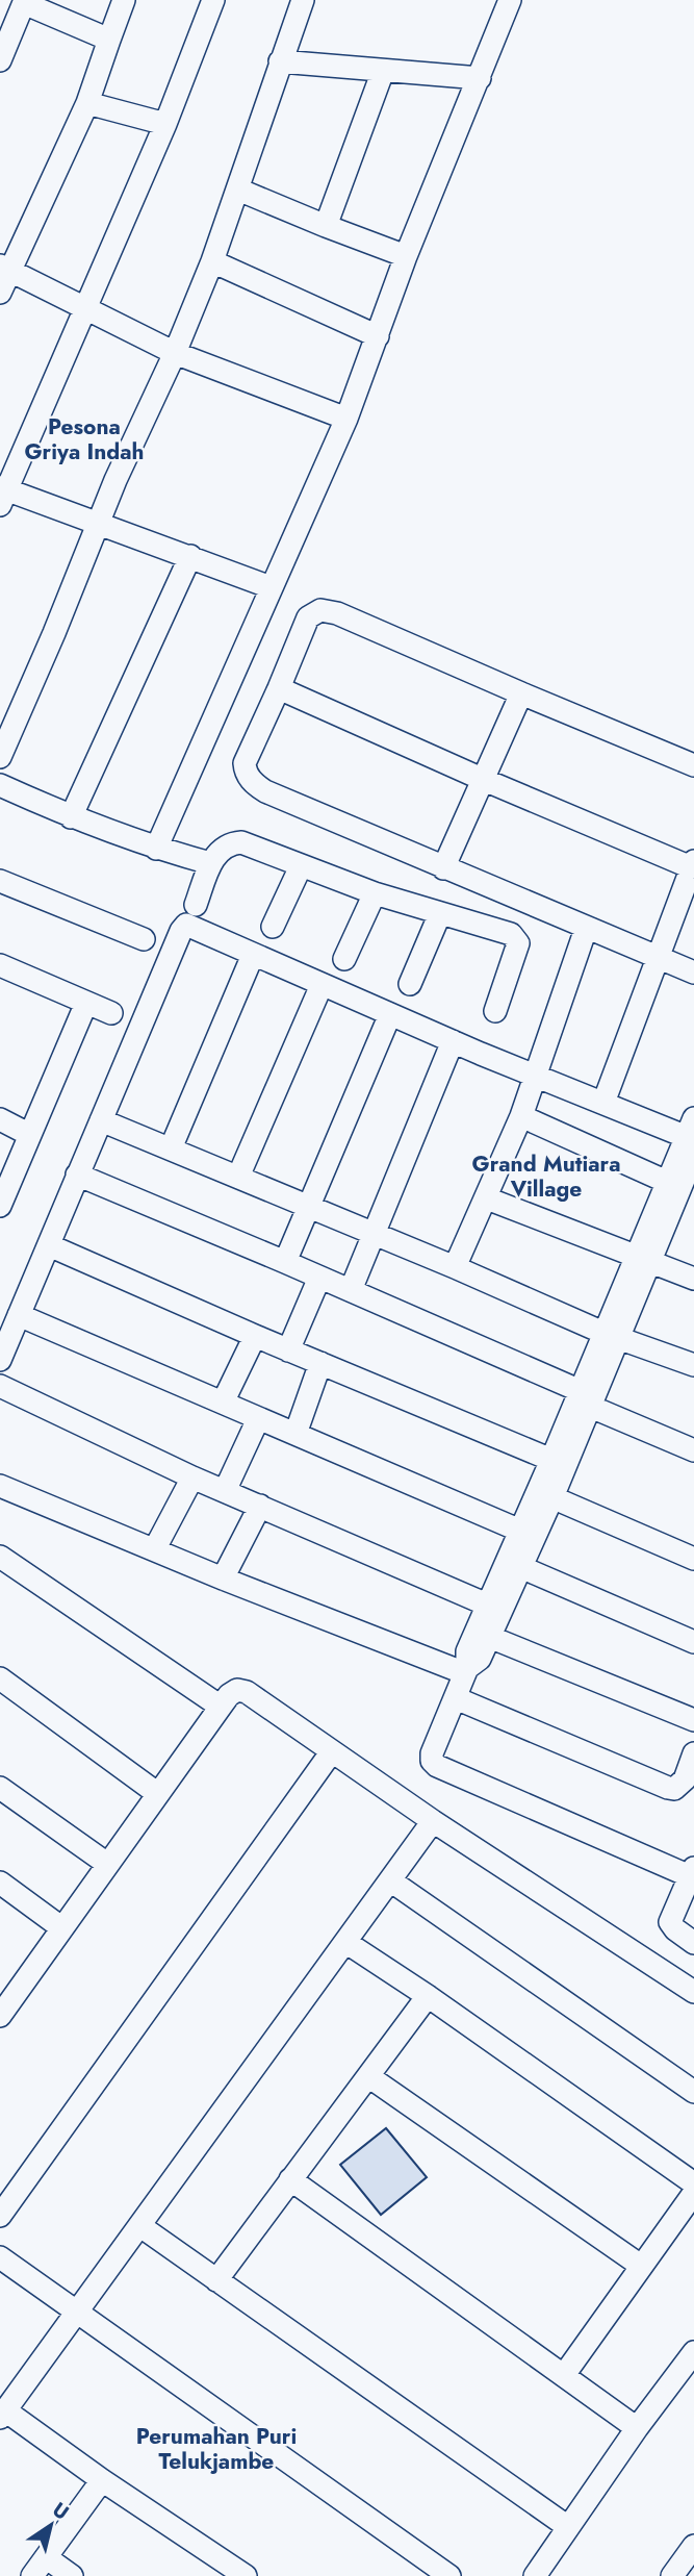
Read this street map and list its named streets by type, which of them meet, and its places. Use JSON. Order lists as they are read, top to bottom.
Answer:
{
  "districts": ["Pesona Griya Indah", "Grand Mutiara Village", "Perumahan Puri Telukjambe"],
  "north": "top right"
}
